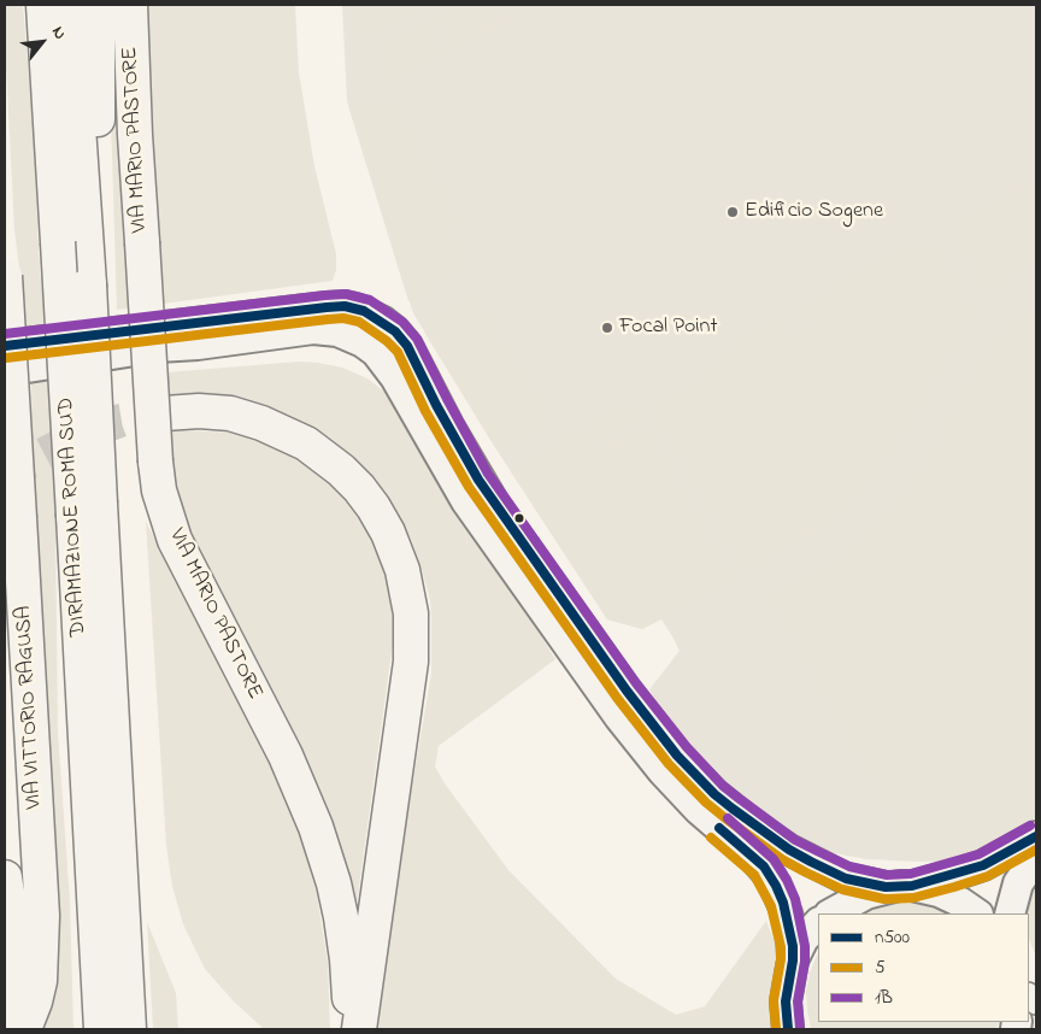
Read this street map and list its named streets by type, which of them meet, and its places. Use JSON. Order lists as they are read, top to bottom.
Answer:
{
  "streets": {
    "highway": ["VIA MARIO PASTORE", "DIRAMAZIONE ROMA SUD", "VIA VITTORIO RAGUSA"]
  },
  "places": ["Edificio Sogene", "Focal Point"],
  "lines": ["transit line 1B", "transit line n500", "transit line 5"],
  "legend": ["n500", "5", "1B"],
  "north": "top right"
}
